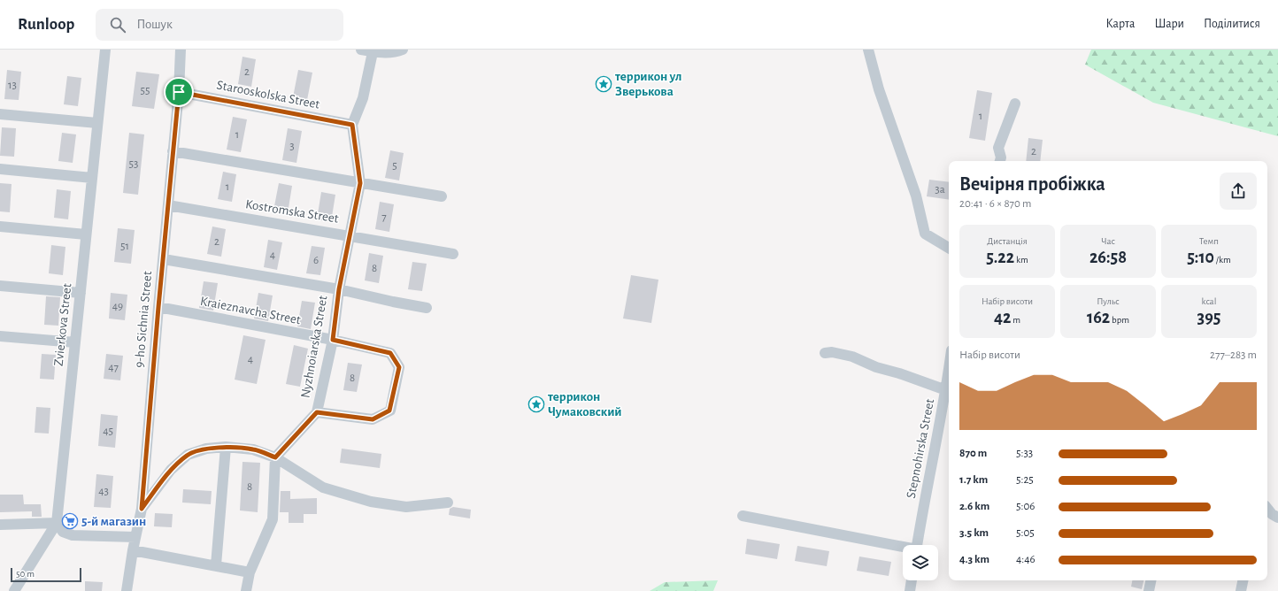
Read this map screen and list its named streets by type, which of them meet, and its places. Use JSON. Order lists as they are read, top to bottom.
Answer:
{
  "streets": {
    "street": [
      "Starooskolska Street",
      "Kostromska Street",
      "Kraieznavcha Street",
      "9-ho Sichnia Street",
      "Zvierkova Street",
      "Nyzhnoiarska Street",
      "Stepnohirska Street"
    ]
  },
  "crossings": [
    ["Starooskolska Street", "9-ho Sichnia Street"],
    ["Kostromska Street", "9-ho Sichnia Street"],
    ["Kostromska Street", "Nyzhnoiarska Street"],
    ["Kraieznavcha Street", "9-ho Sichnia Street"],
    ["Kraieznavcha Street", "Nyzhnoiarska Street"]
  ],
  "places": {
    "place": ["террикон ул Зверькова", "террикон Чумаковский"],
    "supermarket": ["5-й магазин"]
  },
  "house_numbers": [
    "2",
    "13",
    "55",
    "1",
    "1",
    "3",
    "2",
    "53",
    "5",
    "1",
    "3а",
    "7",
    "2",
    "51",
    "4",
    "6",
    "8",
    "49",
    "4",
    "47",
    "8",
    "45",
    "8",
    "43"
  ],
  "scale_bar": "50 m",
  "page": {
    "header": "Runloop",
    "search": "Пошук",
    "nav": ["Карта", "Шари", "Поділитися"],
    "heading": ["Вечірня пробіжка", "20:41 · 6 × 870 m"],
    "stats": [
      ["Дистанція", "5.22 km"],
      ["Час", "26:58"],
      ["Темп", "5:10 /km"],
      ["Набір висоти", "42 m"],
      ["Пульс", "162 bpm"],
      ["kcal", "395"]
    ],
    "chart": ["Набір висоти", "277–283 m"],
    "list": [
      {
        "name": "870 m",
        "note": "5:33"
      },
      {
        "name": "1.7 km",
        "note": "5:25"
      },
      {
        "name": "2.6 km",
        "note": "5:06"
      },
      {
        "name": "3.5 km",
        "note": "5:05"
      },
      {
        "name": "4.3 km",
        "note": "4:46"
      }
    ],
    "scale": "50 m"
  }
}
